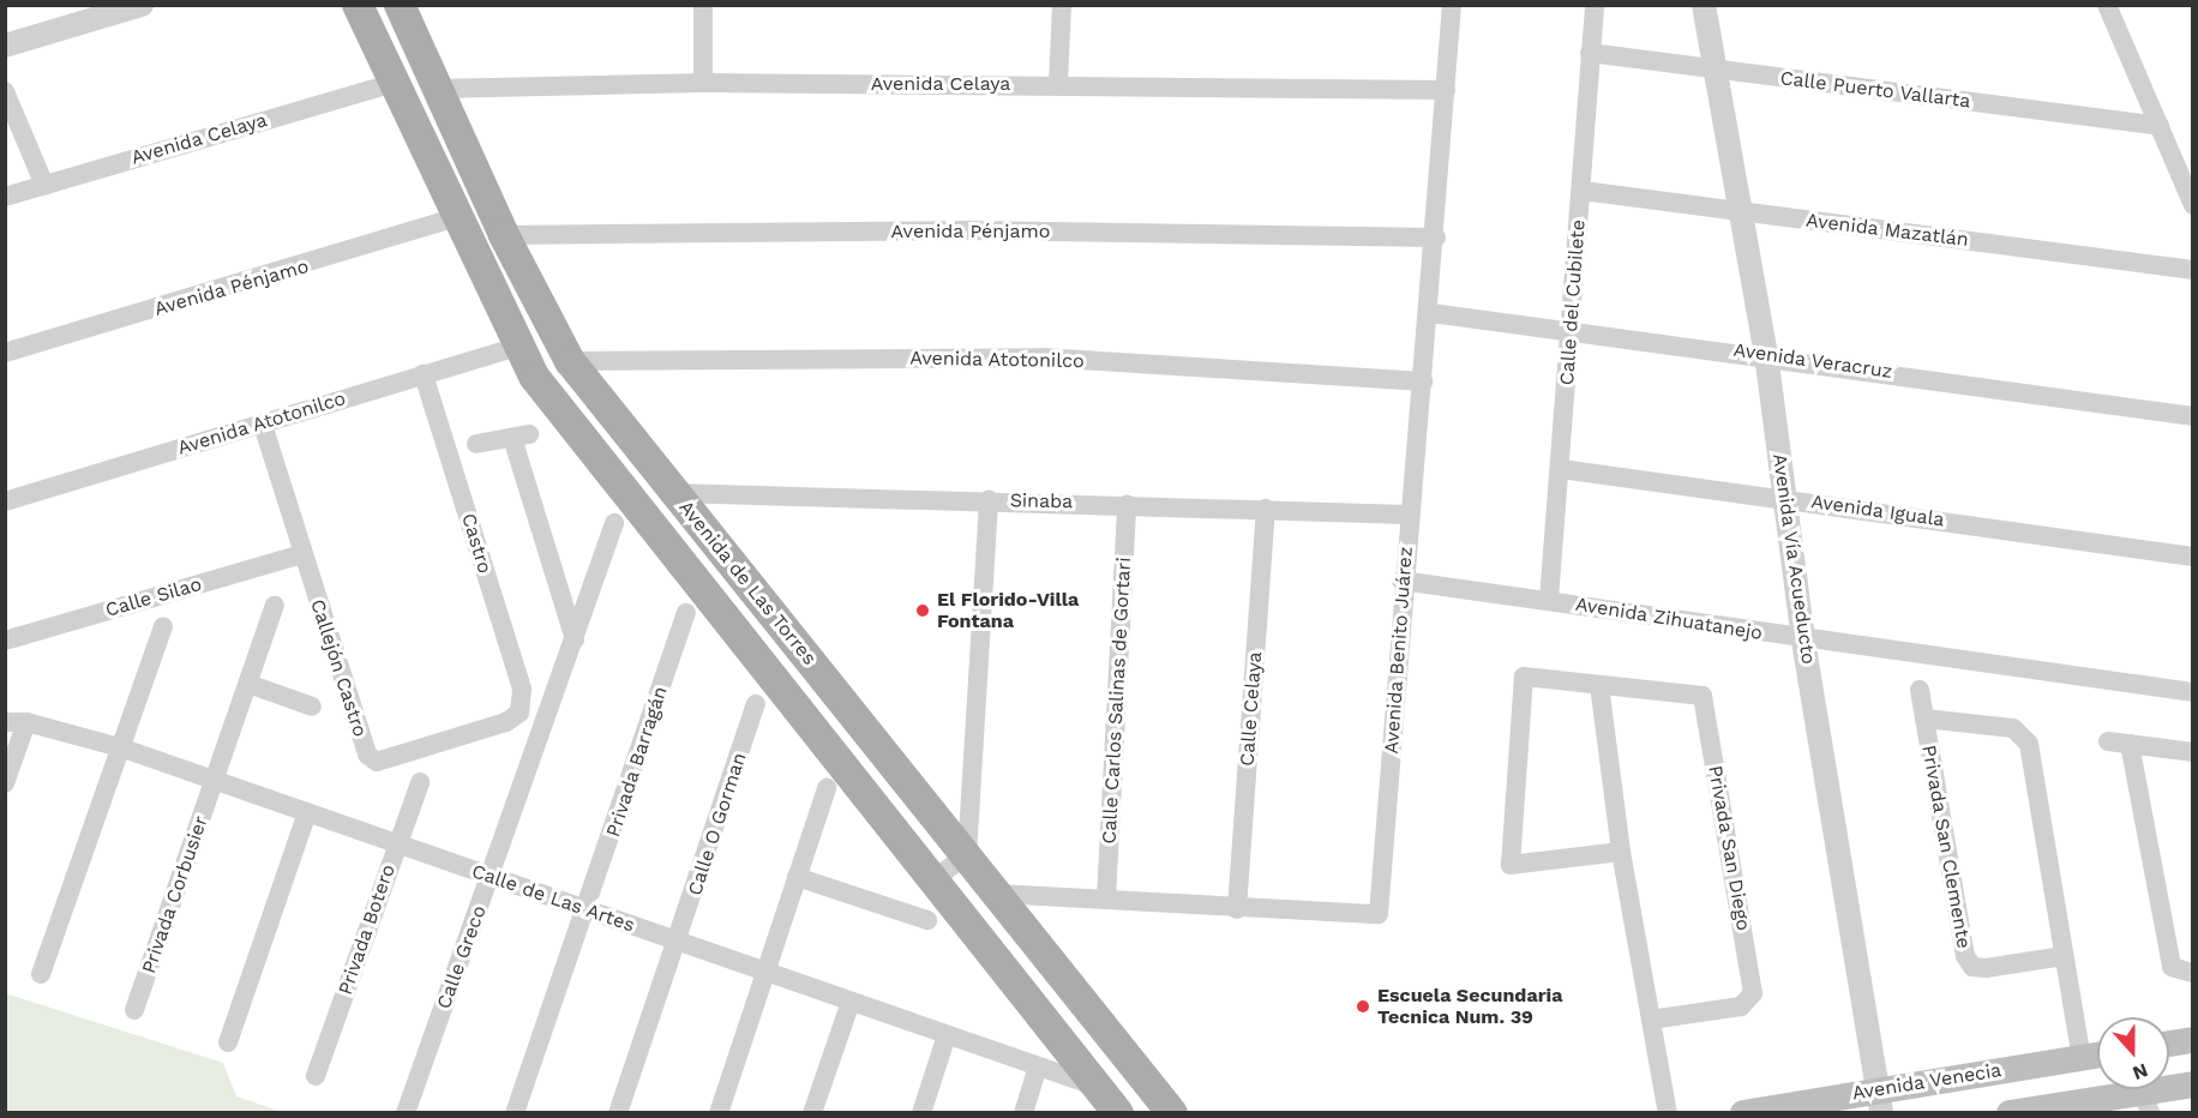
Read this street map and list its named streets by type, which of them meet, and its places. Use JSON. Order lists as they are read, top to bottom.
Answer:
{
  "streets": {
    "main road": ["Avenida de Las Torres", "Avenida Venecia"],
    "street": [
      "Avenida Celaya",
      "Calle Puerto Vallarta",
      "Avenida Mazatlán",
      "Avenida Pénjamo",
      "Calle del Cubilete",
      "Avenida Atotonilco",
      "Avenida Veracruz",
      "Sinaba",
      "Avenida Iguala",
      "Castro",
      "Avenida Vía Acueducto",
      "Calle Silao",
      "Avenida Zihuatanejo",
      "Avenida Benito Juárez",
      "Callejón Castro",
      "Calle Carlos Salinas de Gortari",
      "Calle Celaya",
      "Privada Barragán",
      "Calle O Gorman",
      "Privada San Clemente",
      "Privada San Diego",
      "Privada Corbusier",
      "Calle de Las Artes",
      "Privada Botero",
      "Calle Greco"
    ]
  },
  "crossings": [
    ["Avenida Celaya", "Avenida de Las Torres"],
    ["Avenida Celaya", "Avenida Benito Juárez"],
    ["Calle Puerto Vallarta", "Calle del Cubilete"],
    ["Calle Puerto Vallarta", "Avenida Vía Acueducto"],
    ["Avenida Mazatlán", "Calle del Cubilete"],
    ["Avenida Mazatlán", "Avenida Vía Acueducto"],
    ["Avenida Pénjamo", "Avenida de Las Torres"],
    ["Avenida Pénjamo", "Avenida Benito Juárez"],
    ["Calle del Cubilete", "Avenida Veracruz"],
    ["Calle del Cubilete", "Avenida Iguala"],
    ["Calle del Cubilete", "Avenida Zihuatanejo"],
    ["Avenida Atotonilco", "Castro"],
    ["Avenida Atotonilco", "Avenida de Las Torres"],
    ["Avenida Atotonilco", "Avenida Benito Juárez"],
    ["Avenida Atotonilco", "Callejón Castro"],
    ["Avenida Veracruz", "Avenida Vía Acueducto"],
    ["Avenida Veracruz", "Avenida Benito Juárez"],
    ["Sinaba", "Avenida de Las Torres"],
    ["Sinaba", "Avenida Benito Juárez"],
    ["Sinaba", "Calle Carlos Salinas de Gortari"],
    ["Sinaba", "Calle Celaya"],
    ["Avenida Iguala", "Avenida Vía Acueducto"],
    ["Castro", "Callejón Castro"],
    ["Avenida Vía Acueducto", "Avenida Zihuatanejo"],
    ["Avenida Vía Acueducto", "Avenida Venecia"],
    ["Avenida de Las Torres", "Avenida Benito Juárez"],
    ["Avenida de Las Torres", "Calle de Las Artes"],
    ["Calle Silao", "Callejón Castro"],
    ["Avenida Zihuatanejo", "Avenida Benito Juárez"],
    ["Avenida Benito Juárez", "Calle Carlos Salinas de Gortari"],
    ["Avenida Benito Juárez", "Calle Celaya"],
    ["Privada Barragán", "Calle de Las Artes"],
    ["Calle O Gorman", "Calle de Las Artes"],
    ["Privada San Clemente", "Avenida Venecia"],
    ["Privada Corbusier", "Calle de Las Artes"],
    ["Calle de Las Artes", "Privada Botero"],
    ["Calle de Las Artes", "Calle Greco"]
  ],
  "places": ["El Florido-Villa Fontana", "Escuela Secundaria Tecnica Num. 39"],
  "north": "bottom"
}
